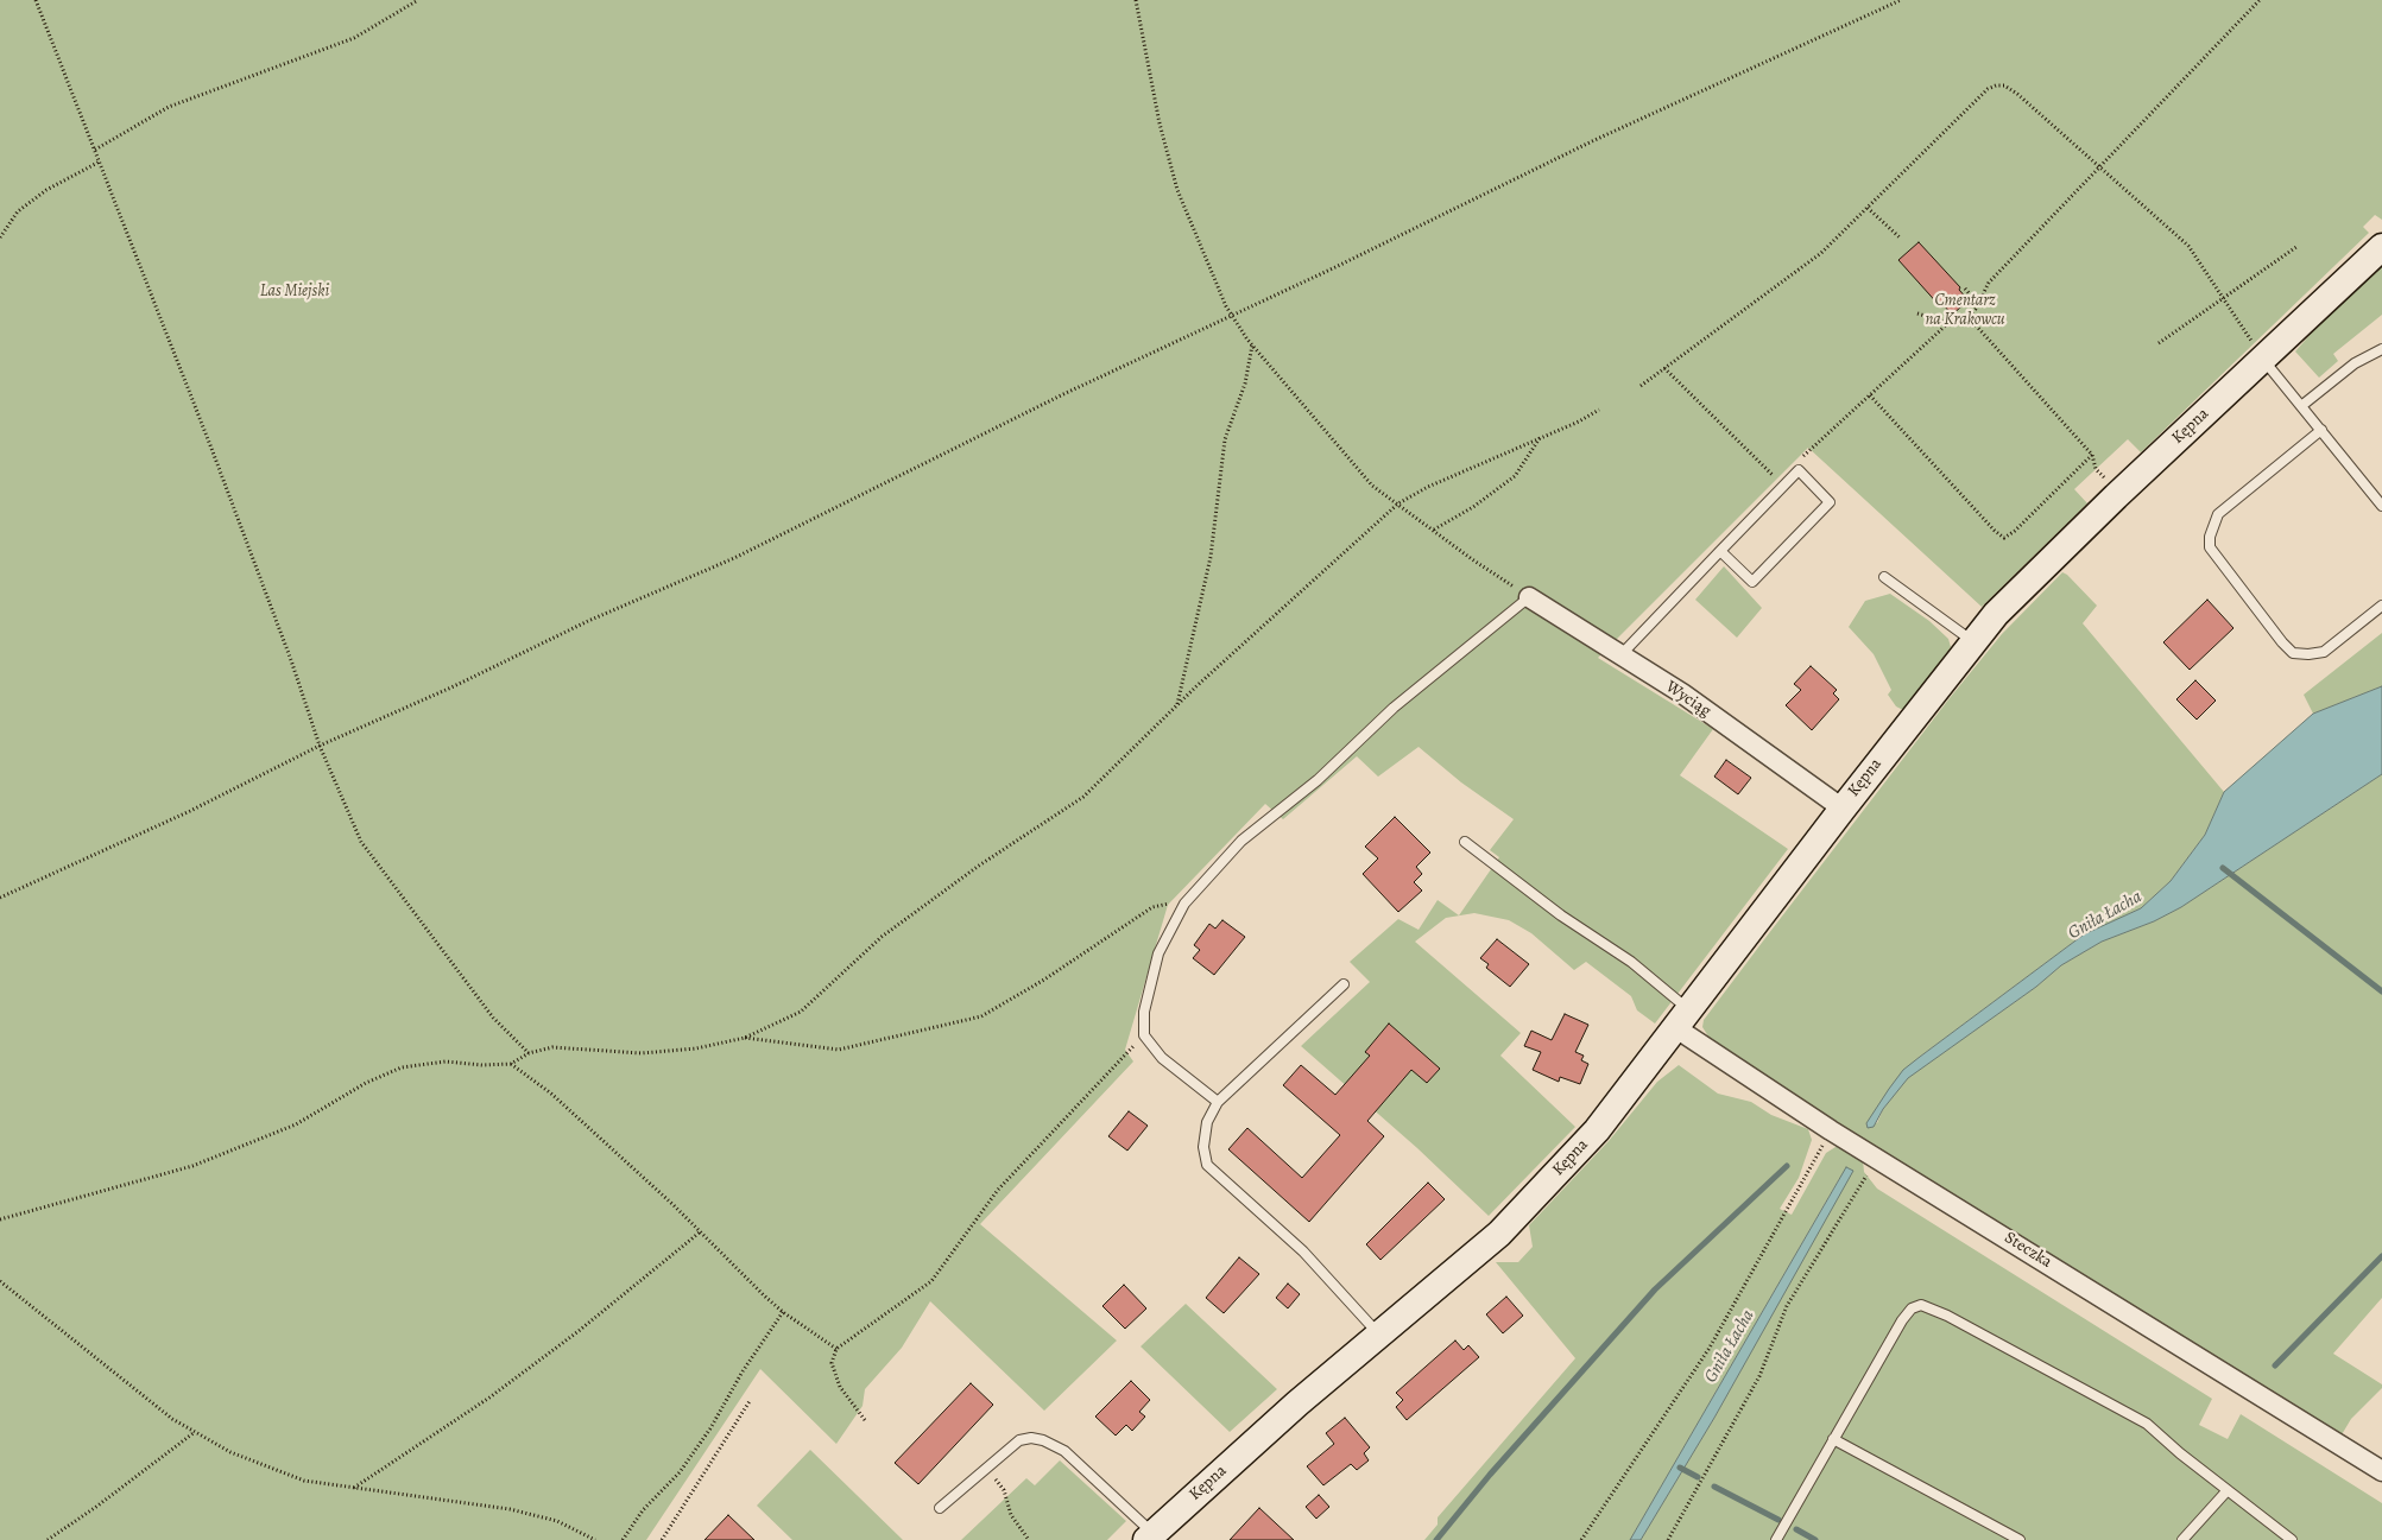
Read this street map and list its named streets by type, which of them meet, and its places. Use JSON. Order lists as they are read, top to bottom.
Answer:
{
  "streets": {
    "street": ["Kępna", "Wyciąg", "Steczka"]
  },
  "crossings": [
    ["Kępna", "Wyciąg"],
    ["Kępna", "Steczka"]
  ],
  "water": ["Gniła Łacha"],
  "parks": ["Las Miejski", "Cmentarz na Krakowcu"]
}
